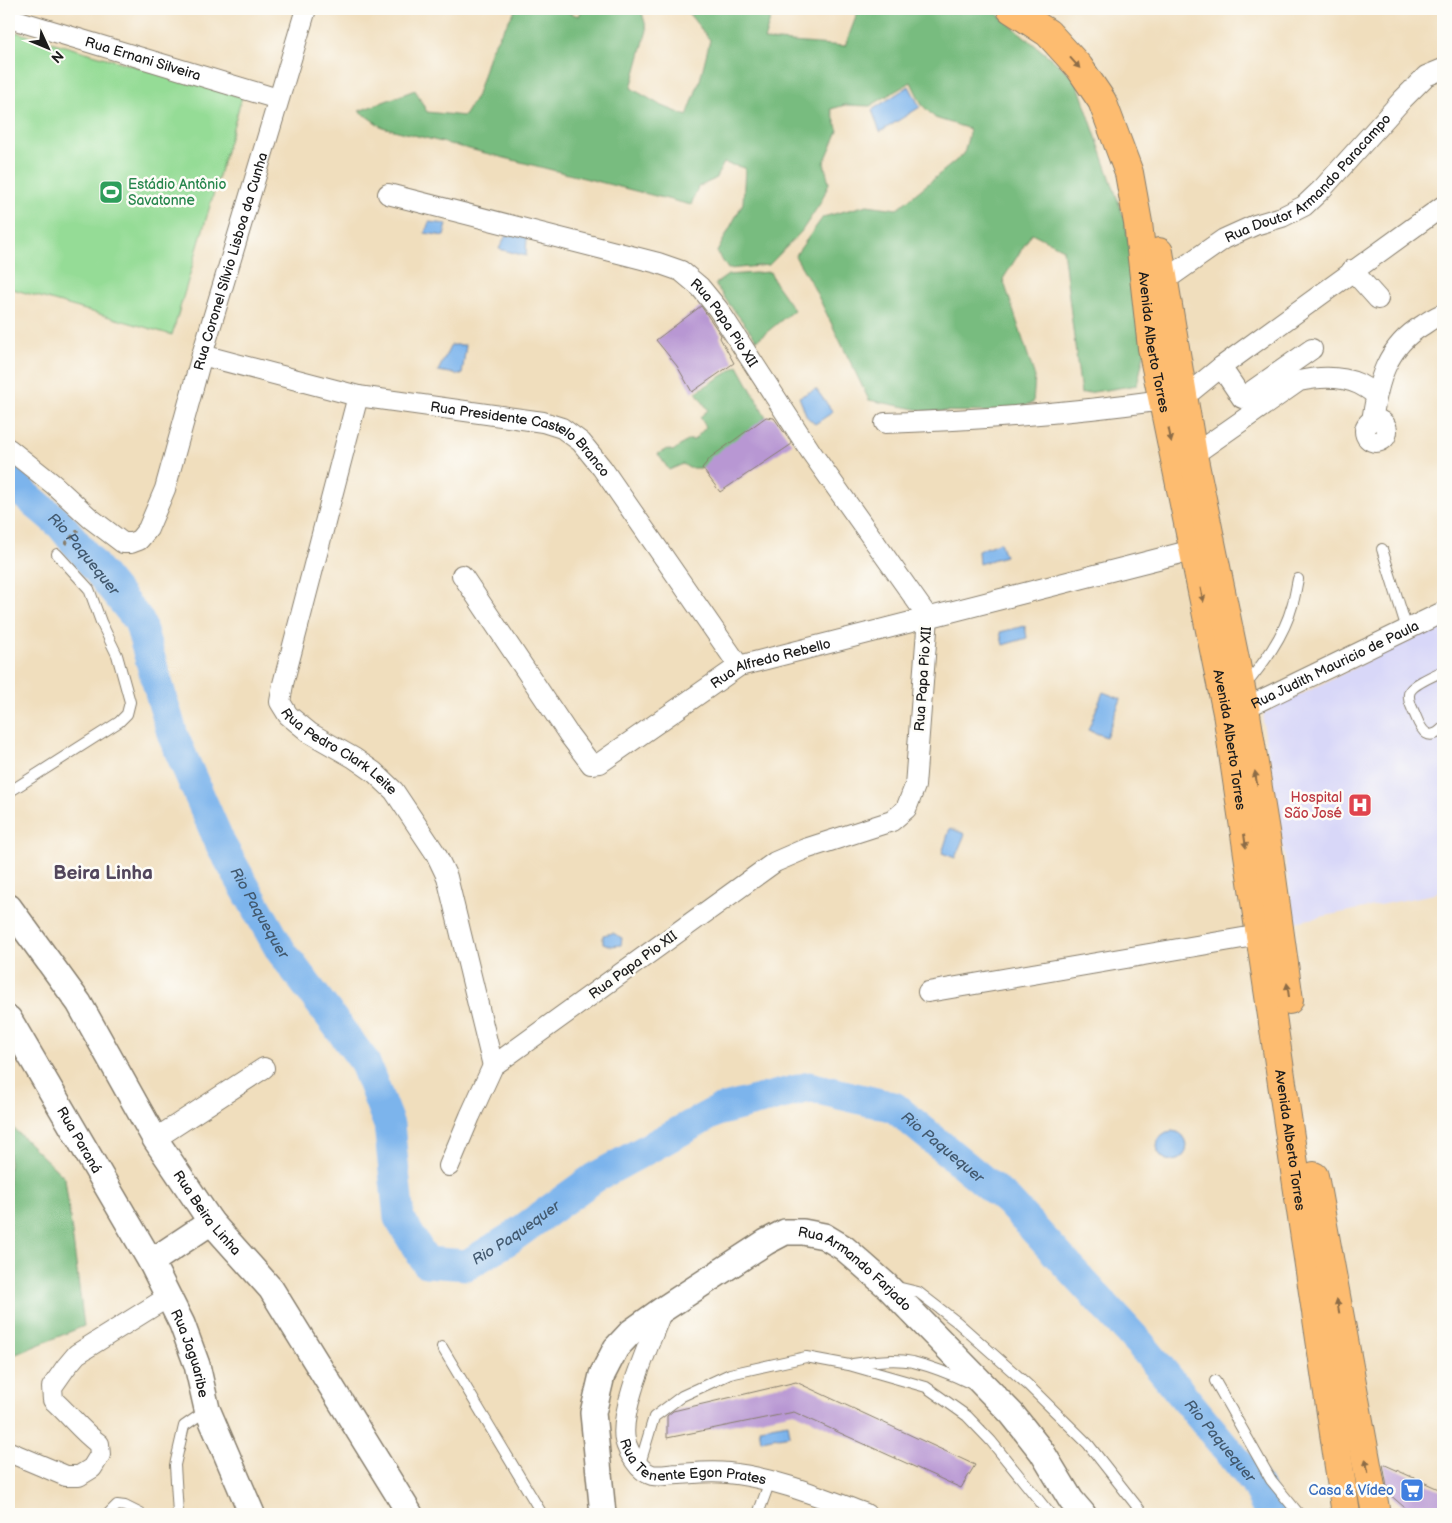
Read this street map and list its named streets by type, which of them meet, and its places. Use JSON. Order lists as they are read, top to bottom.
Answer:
{
  "streets": {
    "main road": ["Avenida Alberto Torres"],
    "street": [
      "Rua Ernani Silveira",
      "Rua Doutor Armando Paracampo",
      "Rua Coronel Sílvio Lisboa da Cunha",
      "Rua Papa Pio XII",
      "Rua Presidente Castelo Branco",
      "Rua Judith Mauricio de Paula",
      "Rua Alfredo Rebello",
      "Rua Pedro Clark Leite",
      "Rua Paraná",
      "Rua Beira Linha",
      "Rua Armando Farjado",
      "Rua Jaguaribe",
      "Rua Tenente Egon Prates"
    ]
  },
  "crossings": [
    ["Rua Ernani Silveira", "Rua Coronel Sílvio Lisboa da Cunha"],
    ["Rua Doutor Armando Paracampo", "Avenida Alberto Torres"],
    ["Rua Coronel Sílvio Lisboa da Cunha", "Rua Presidente Castelo Branco"],
    ["Rua Papa Pio XII", "Rua Alfredo Rebello"],
    ["Rua Papa Pio XII", "Rua Pedro Clark Leite"],
    ["Avenida Alberto Torres", "Rua Judith Mauricio de Paula"],
    ["Avenida Alberto Torres", "Rua Alfredo Rebello"],
    ["Rua Presidente Castelo Branco", "Rua Alfredo Rebello"],
    ["Rua Presidente Castelo Branco", "Rua Pedro Clark Leite"],
    ["Rua Paraná", "Rua Jaguaribe"],
    ["Rua Armando Farjado", "Rua Tenente Egon Prates"]
  ],
  "districts": ["Beira Linha"],
  "water": ["Rio Paquequer"],
  "places": {
    "sports": ["Estádio Antônio Savatonne"],
    "hospital": ["Hospital São José"],
    "supermarket": ["Casa & Vídeo"]
  },
  "north": "bottom right"
}
